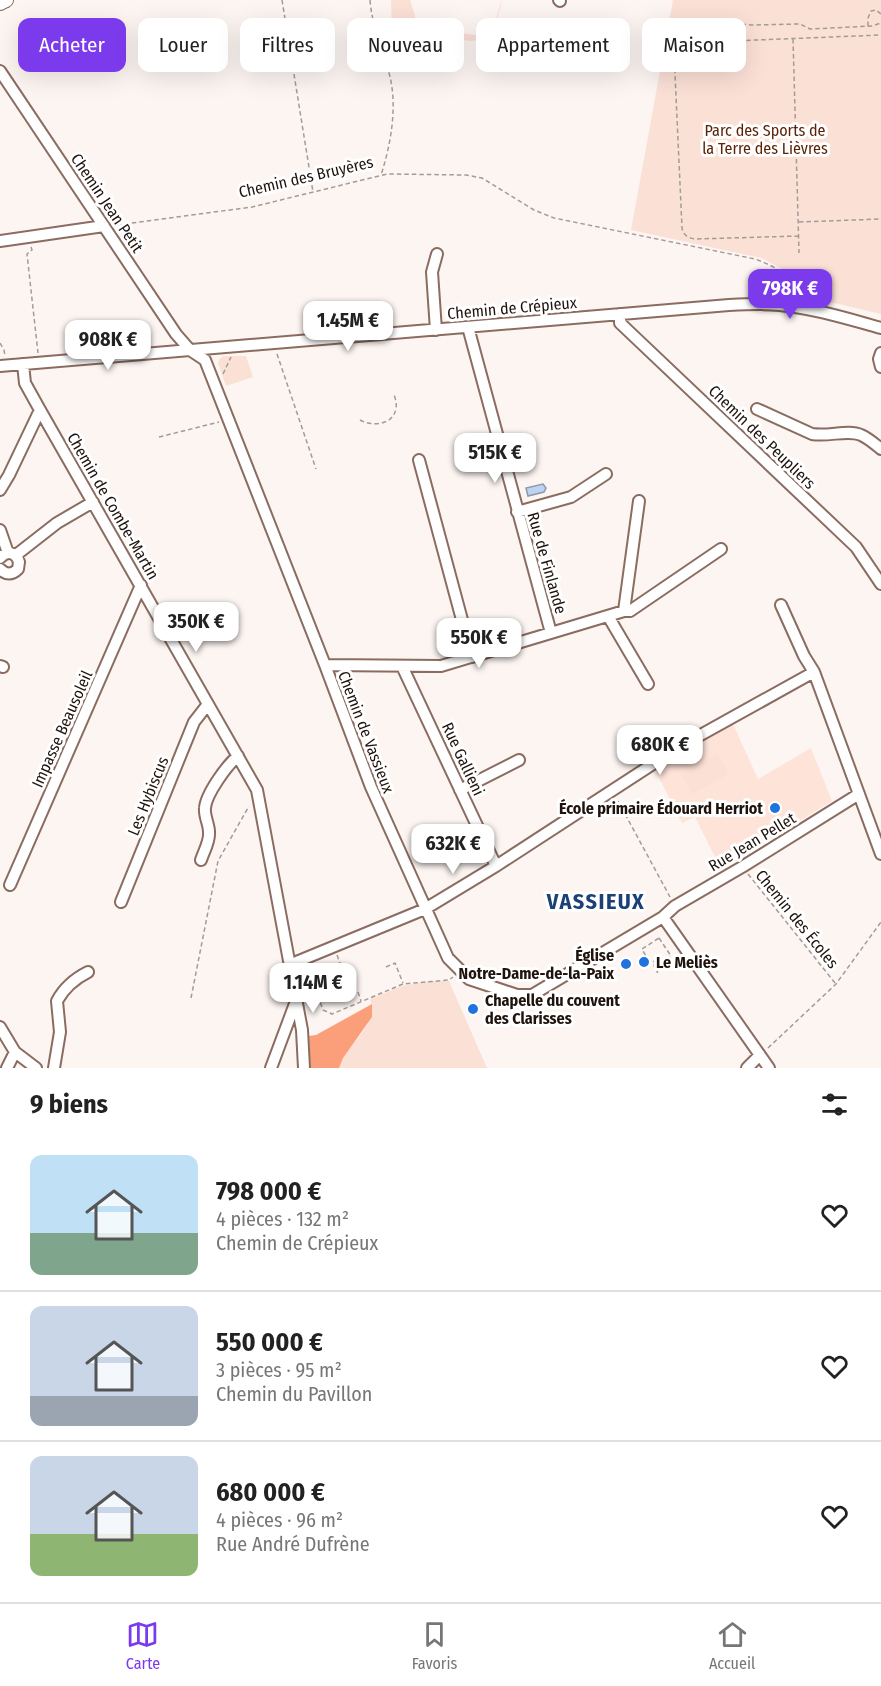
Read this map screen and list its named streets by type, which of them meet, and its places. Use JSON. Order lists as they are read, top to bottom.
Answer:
{
  "streets": {
    "street": [
      "Chemin Jean Petit",
      "Chemin de Crépieux",
      "Chemin des Peupliers",
      "Chemin de Combe-Martin",
      "Rue de Finlande",
      "Impasse Beausoleil",
      "Chemin de Vassieux",
      "Rue Gallieni",
      "Les Hybiscus",
      "Rue Jean Pellet"
    ],
    "path": ["Chemin des Bruyères", "Chemin des Écoles"]
  },
  "crossings": [
    ["Chemin des Bruyères", "Chemin Jean Petit"],
    ["Chemin des Bruyères", "Chemin de Crépieux"],
    ["Chemin Jean Petit", "Chemin de Crépieux"],
    ["Chemin Jean Petit", "Chemin de Vassieux"],
    ["Chemin de Crépieux", "Chemin des Peupliers"],
    ["Chemin de Crépieux", "Chemin de Combe-Martin"],
    ["Chemin de Crépieux", "Rue de Finlande"],
    ["Chemin de Crépieux", "Chemin de Vassieux"],
    ["Chemin de Combe-Martin", "Impasse Beausoleil"],
    ["Chemin de Combe-Martin", "Les Hybiscus"],
    ["Chemin de Vassieux", "Rue Jean Pellet"],
    ["Rue Jean Pellet", "Chemin des Écoles"]
  ],
  "districts": ["VASSIEUX"],
  "parks": ["Parc des Sports de la Terre des Lièvres"],
  "places": [
    "École primaire Édouard Herriot",
    "Le Meliès",
    "Église Notre-Dame-de-la-Paix",
    "Chapelle du couvent des Clarisses"
  ],
  "page": {
    "chip": [
      "Acheter",
      "Louer",
      "Filtres",
      "Nouveau",
      "Appartement",
      "Maison"
    ],
    "price": [
      "798K €",
      "1.45M €",
      "908K €",
      "515K €",
      "350K €",
      "550K €",
      "680K €",
      "632K €",
      "1.14M €"
    ],
    "heading": "9 biens",
    "list": [
      {
        "name": "798 000 €",
        "note": "4 pièces · 132 m² · Chemin de Crépieux"
      },
      {
        "name": "550 000 €",
        "note": "3 pièces · 95 m² · Chemin du Pavillon"
      },
      {
        "name": "680 000 €",
        "note": "4 pièces · 96 m² · Rue André Dufrène"
      }
    ],
    "tabs": ["Carte", "Favoris", "Accueil"]
  }
}
